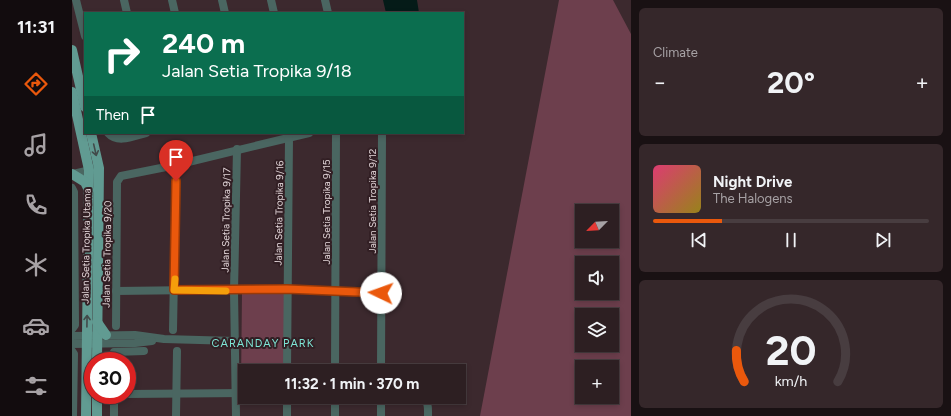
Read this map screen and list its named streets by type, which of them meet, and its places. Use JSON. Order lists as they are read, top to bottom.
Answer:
{
  "streets": {
    "main road": ["Jalan Setia Tropika Utama"],
    "street": [
      "Jalan Setia Tropika 9/12",
      "Jalan Setia Tropika 9/15",
      "Jalan Setia Tropika 9/16",
      "Jalan Setia Tropika 9/17",
      "Jalan Setia Tropika 9/20"
    ]
  },
  "districts": ["CARANDAY PARK"],
  "north": "bottom left",
  "page": {
    "tabs": "11:31",
    "tile": "Climate",
    "turn": ["240 m", "Jalan Setia Tropika 9/18"],
    "heat": ["−", "20°", "+"],
    "then": "Then",
    "song": ["Night Drive", "The Halogens"],
    "map_buttons": "+",
    "limit": "30",
    "trip": "11:32 · 1 min · 370 m",
    "gauge": ["20", "km/h"]
  }
}
